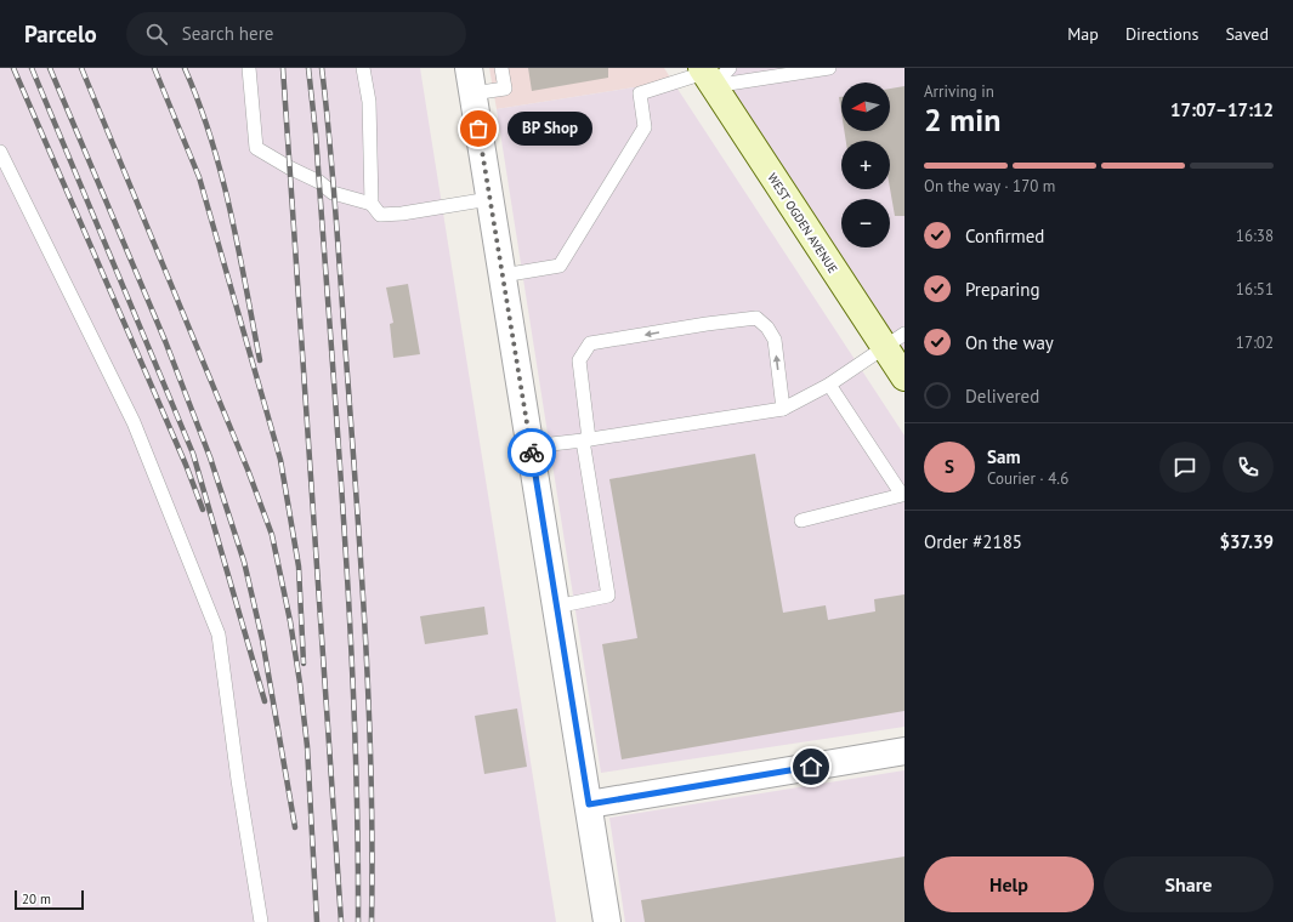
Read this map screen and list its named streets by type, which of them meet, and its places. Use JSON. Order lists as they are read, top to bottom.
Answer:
{
  "streets": {
    "main road": ["WEST OGDEN AVENUE"]
  },
  "places": ["BP Shop"],
  "scale_bar": "20 m",
  "north": "left",
  "page": {
    "header": "Parcelo",
    "search": "Search here",
    "nav": ["Map", "Directions", "Saved"],
    "heading": ["2 min", "Arriving in", "17:07–17:12"],
    "panel": [
      "Sam",
      "Courier · 4.6",
      "Order #2185",
      "$37.39"
    ],
    "map_buttons": ["+", "−"],
    "bubble": "BP Shop",
    "bar": "On the way · 170 m",
    "list": [
      ["Confirmed", "16:38"],
      ["Preparing", "16:51"],
      ["On the way", "17:02"],
      "Delivered"
    ],
    "round": "S",
    "buttons": ["Help", "Share"],
    "scale": "20 m"
  }
}
